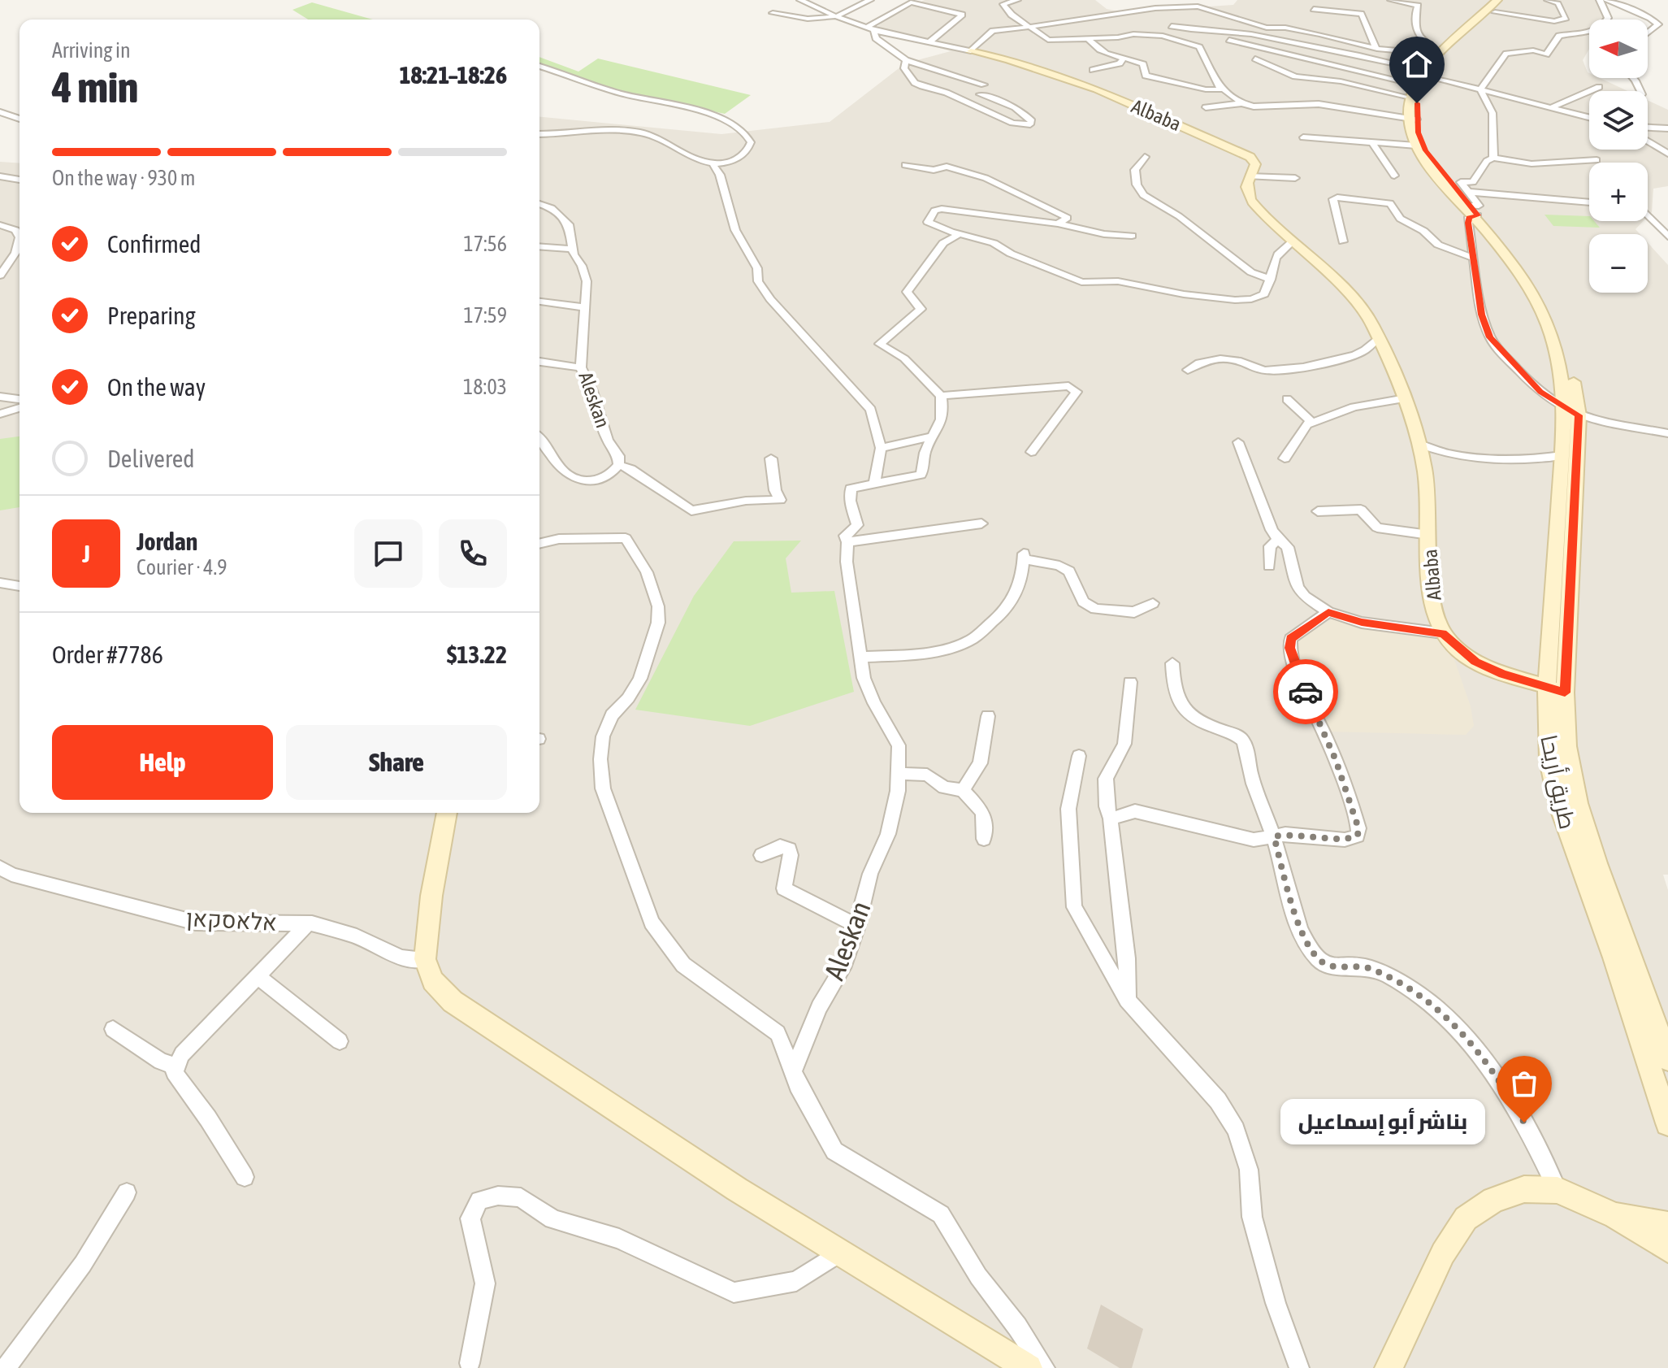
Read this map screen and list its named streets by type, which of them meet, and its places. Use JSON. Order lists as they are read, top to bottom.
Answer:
{
  "streets": {
    "main road": ["Albaba", "طريق أريحا"],
    "street": ["Aleskan", "אלאסקאן"]
  },
  "crossings": [
    ["Albaba", "طريق أريحا"]
  ],
  "places": ["بناشر أبو إسماعيل"],
  "north": "left",
  "page": {
    "map_buttons": ["+", "−"],
    "heading": ["4 min", "Arriving in", "18:21–18:26"],
    "panel": [
      "Jordan",
      "Courier · 4.9",
      "Order #7786",
      "$13.22"
    ],
    "bar": "On the way · 930 m",
    "list": [
      ["Confirmed", "17:56"],
      ["Preparing", "17:59"],
      ["On the way", "18:03"],
      "Delivered"
    ],
    "round": "J",
    "buttons": ["Help", "Share"],
    "bubble": "بناشر أبو إسماعيل"
  }
}
